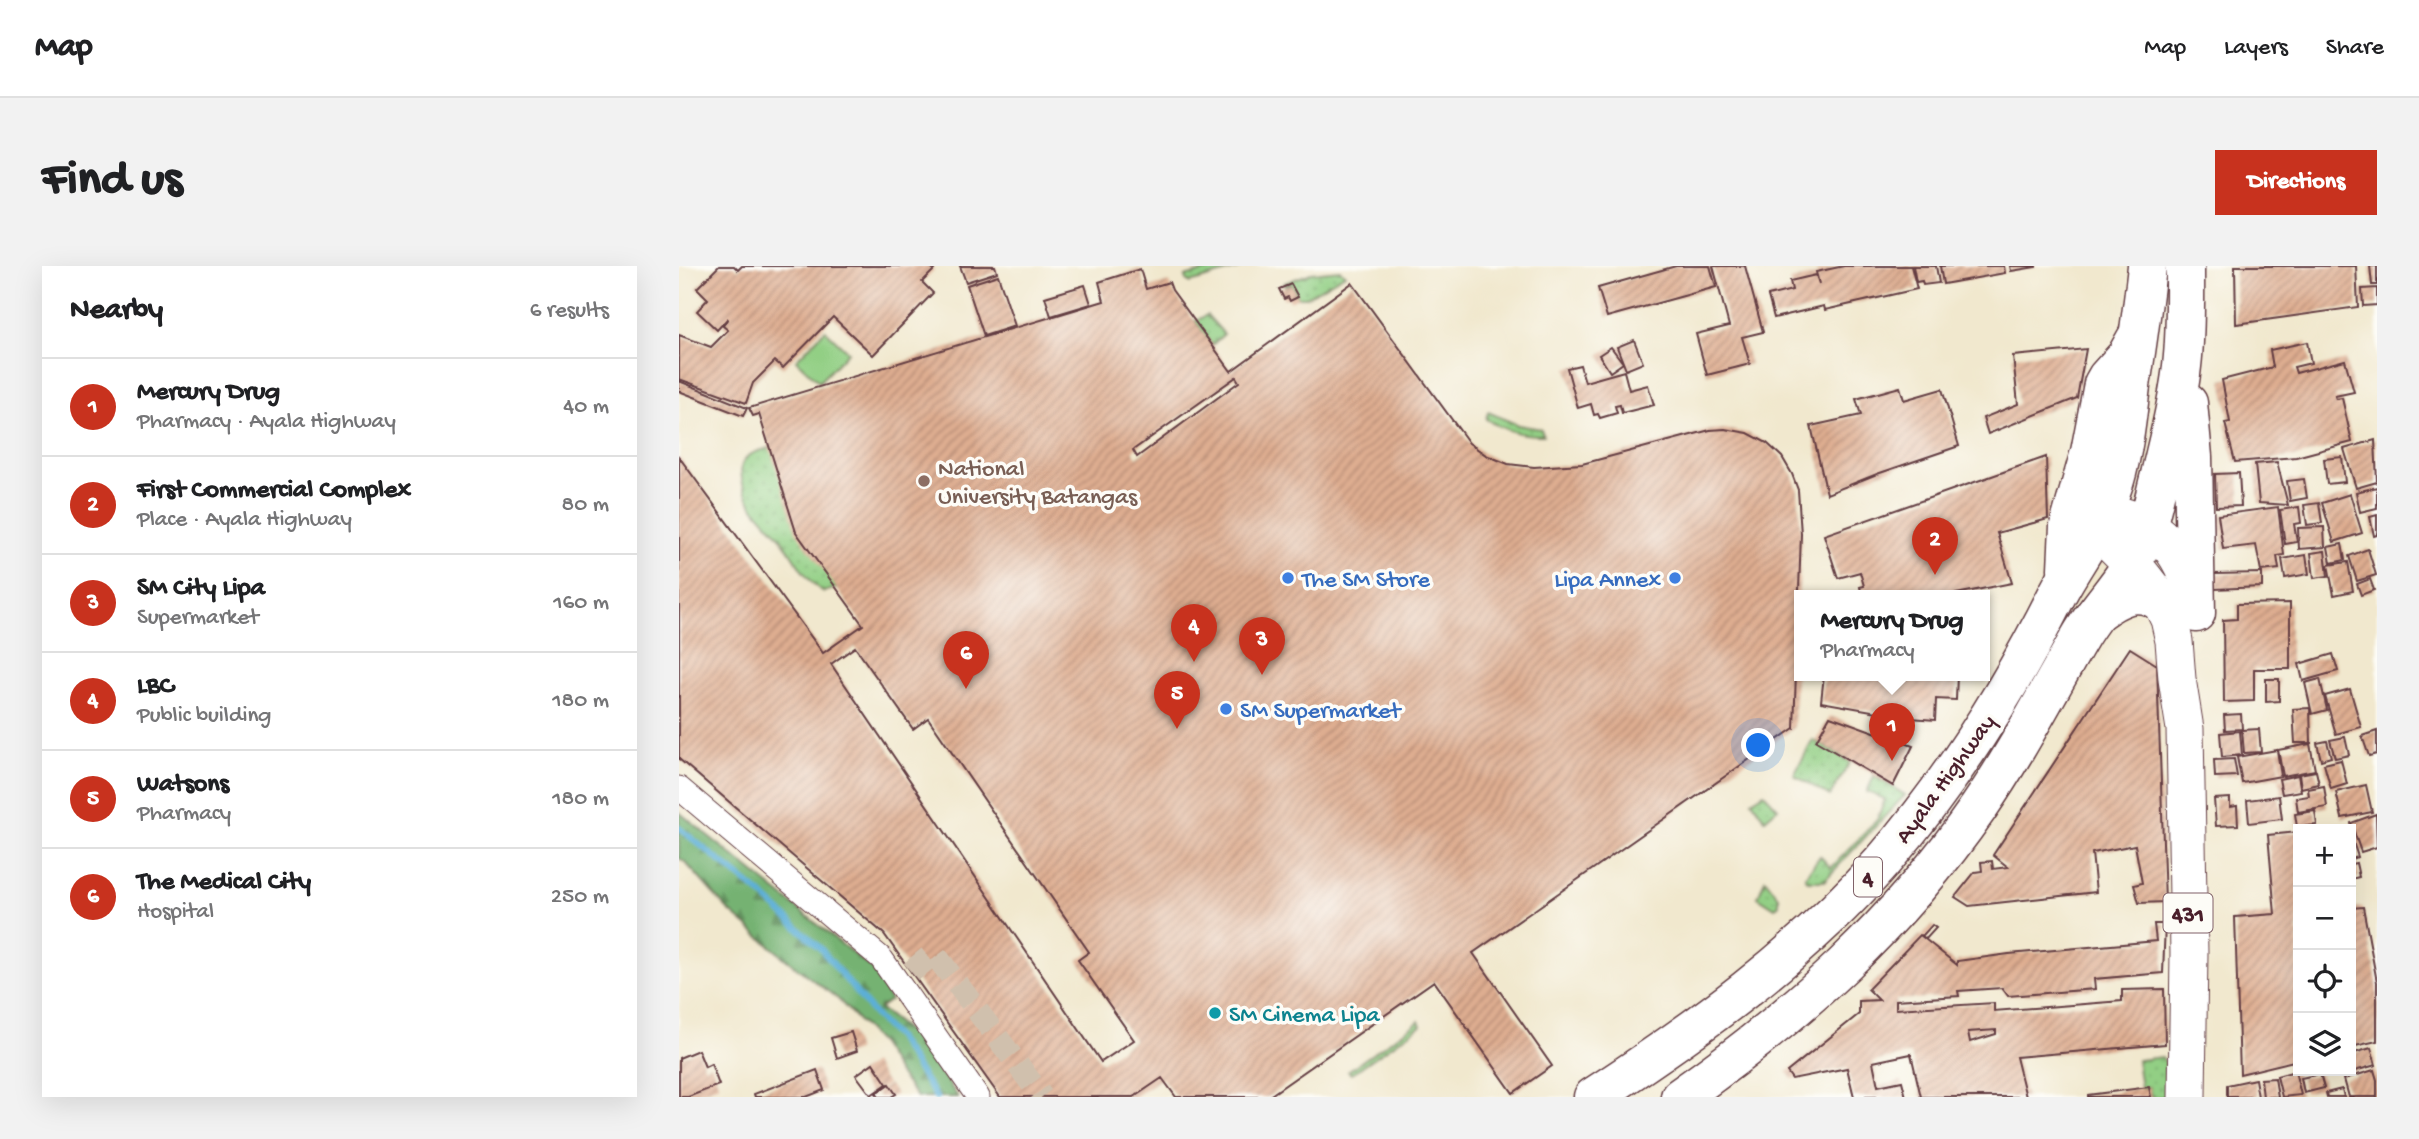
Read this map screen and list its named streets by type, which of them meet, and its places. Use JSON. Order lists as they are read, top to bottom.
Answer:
{
  "streets": {
    "highway": ["Ayala Highway", "4"],
    "main road": ["431"]
  },
  "crossings": [
    ["Ayala Highway", "4"],
    ["Ayala Highway", "431"],
    ["4", "431"]
  ],
  "places": [
    "National University Batangas",
    "The SM Store",
    "Lipa Annex",
    "SM Supermarket",
    "SM Cinema Lipa"
  ],
  "page": {
    "header": "Map",
    "nav": ["Map", "Layers", "Share"],
    "buttons": "Directions",
    "title": "Find us",
    "heading": ["Nearby", "6 results"],
    "list": [
      {
        "mark": "1",
        "name": "Mercury Drug",
        "note": "Pharmacy · Ayala Highway",
        "value": "40 m"
      },
      {
        "mark": "2",
        "name": "First Commercial Complex",
        "note": "Place · Ayala Highway",
        "value": "80 m"
      },
      {
        "mark": "3",
        "name": "SM City Lipa",
        "note": "Supermarket",
        "value": "160 m"
      },
      {
        "mark": "4",
        "name": "LBC",
        "note": "Public building",
        "value": "180 m"
      },
      {
        "mark": "5",
        "name": "Watsons",
        "note": "Pharmacy",
        "value": "180 m"
      },
      {
        "mark": "6",
        "name": "The Medical City",
        "note": "Hospital",
        "value": "250 m"
      }
    ],
    "pins": [
      "2",
      "4",
      "3",
      "6",
      "5",
      "1"
    ],
    "popup": ["Mercury Drug", "Pharmacy"],
    "map_buttons": ["+", "−"]
  }
}
